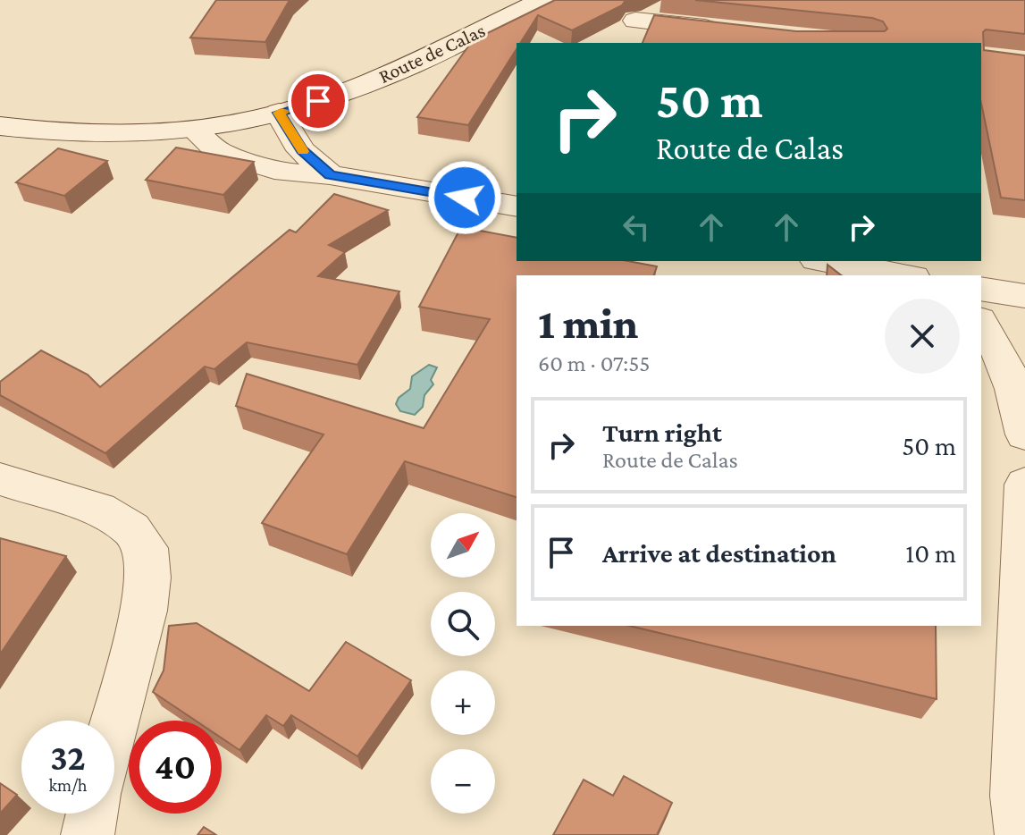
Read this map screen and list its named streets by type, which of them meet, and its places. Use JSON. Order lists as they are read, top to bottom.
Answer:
{
  "streets": {
    "street": ["Route de Calas"]
  },
  "north": "top right",
  "page": {
    "turn": ["50 m", "Route de Calas"],
    "heading": ["1 min", "60 m · 07:55"],
    "list": [
      {
        "name": "Turn right",
        "note": "Route de Calas",
        "value": "50 m"
      },
      {
        "name": "Arrive at destination",
        "value": "10 m"
      }
    ],
    "map_buttons": ["+", "−"],
    "speed": "32 km/h",
    "limit": "40"
  }
}
